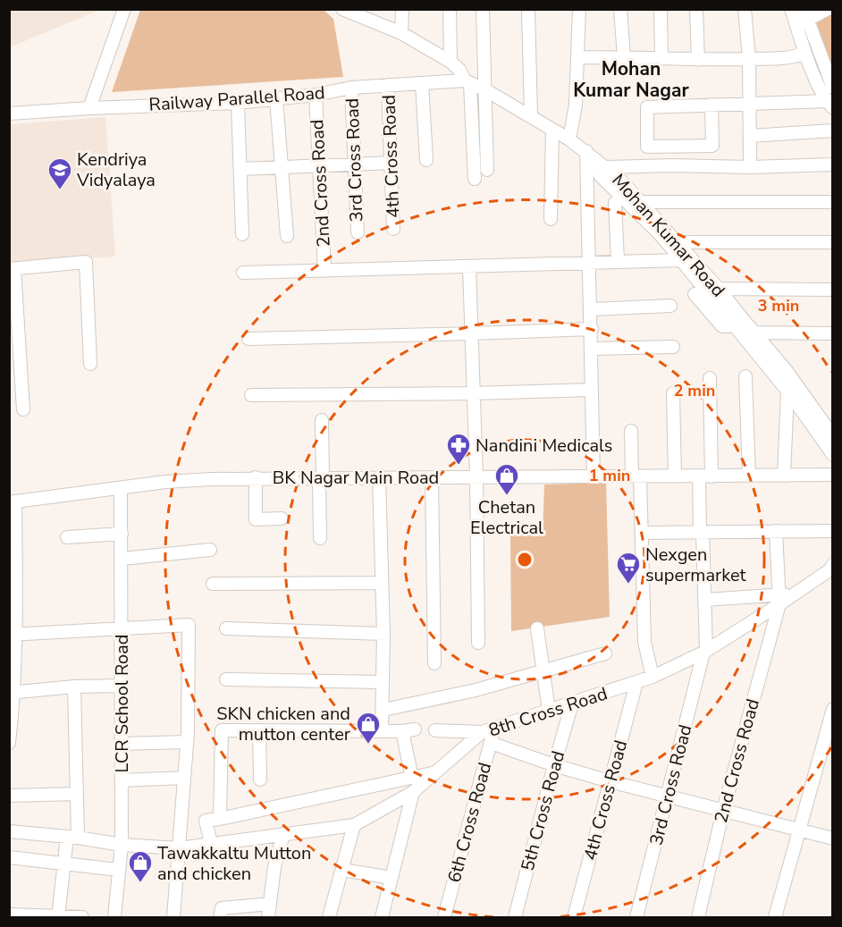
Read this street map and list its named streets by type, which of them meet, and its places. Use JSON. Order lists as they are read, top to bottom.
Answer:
{
  "streets": {
    "street": [
      "Railway Parallel Road",
      "4th Cross Road",
      "3rd Cross Road",
      "2nd Cross Road",
      "Mohan Kumar Road",
      "BK Nagar Main Road",
      "LCR School Road",
      "8th Cross Road",
      "5th Cross Road",
      "6th Cross Road"
    ]
  },
  "crossings": [
    ["Railway Parallel Road", "4th Cross Road"],
    ["Railway Parallel Road", "3rd Cross Road"],
    ["Railway Parallel Road", "2nd Cross Road"],
    ["Railway Parallel Road", "Mohan Kumar Road"],
    ["4th Cross Road", "8th Cross Road"],
    ["3rd Cross Road", "BK Nagar Main Road"],
    ["3rd Cross Road", "8th Cross Road"],
    ["2nd Cross Road", "8th Cross Road"],
    ["BK Nagar Main Road", "LCR School Road"],
    ["8th Cross Road", "5th Cross Road"],
    ["8th Cross Road", "6th Cross Road"]
  ],
  "districts": ["Mohan Kumar Nagar"],
  "places": {
    "school or university": ["Kendriya Vidyalaya"],
    "pharmacy": ["Nandini Medicals"],
    "shop": ["Chetan Electrical", "SKN chicken and mutton center", "Tawakkaltu Mutton and chicken"],
    "supermarket": ["Nexgen supermarket"]
  },
  "rings": ["3 min", "2 min", "1 min"]
}
